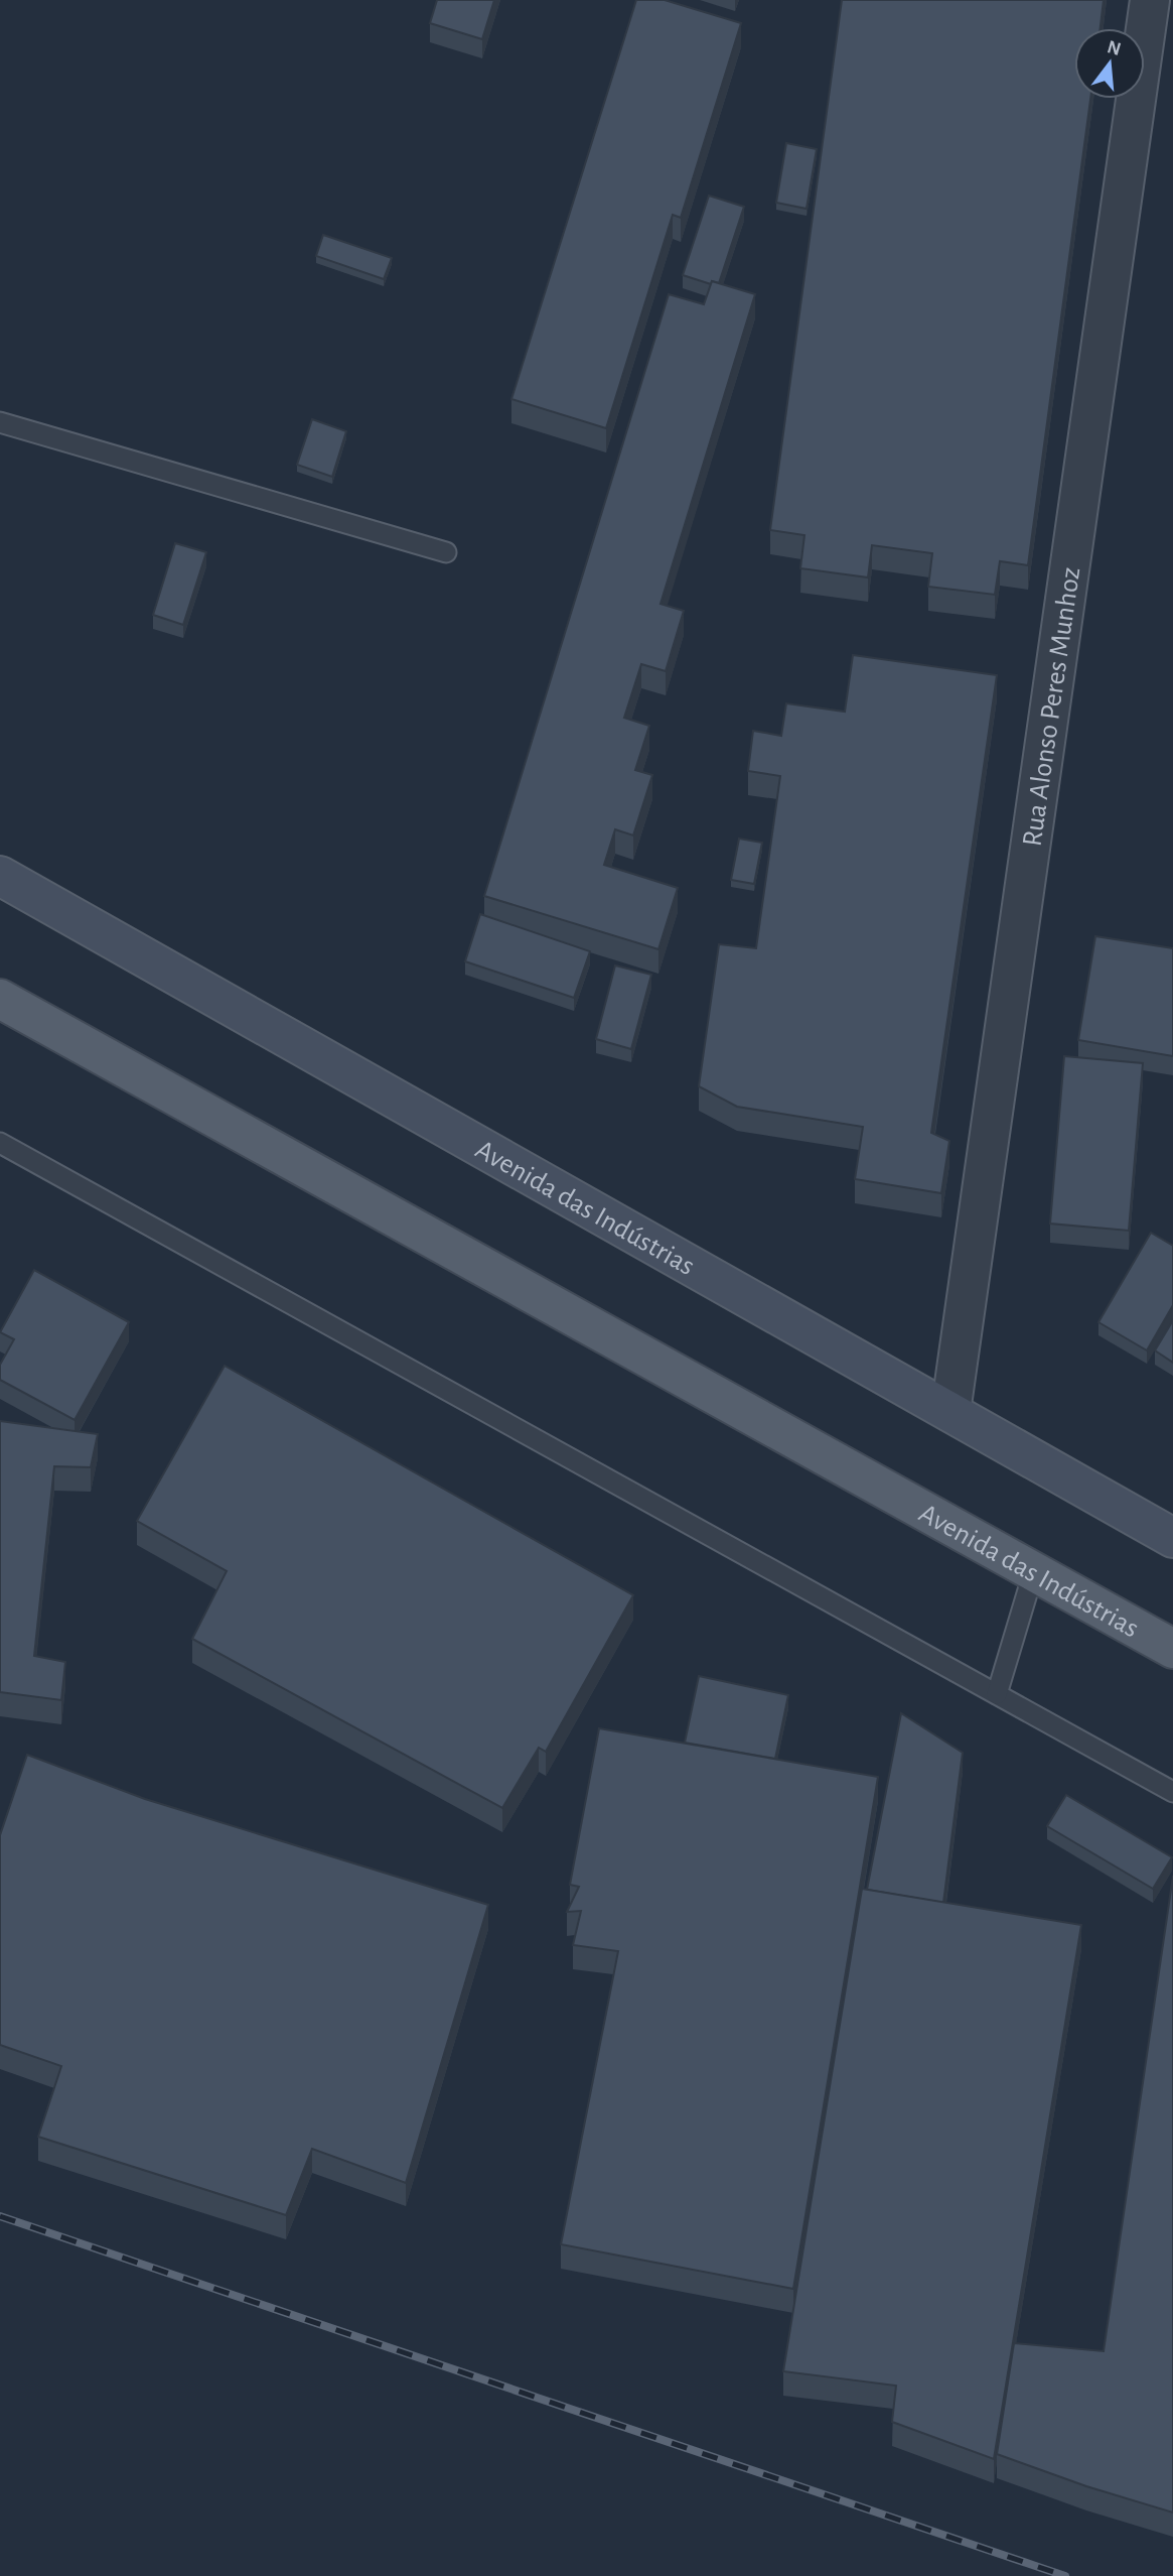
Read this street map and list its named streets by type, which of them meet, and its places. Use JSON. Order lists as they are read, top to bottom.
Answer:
{
  "streets": {
    "main road": ["Avenida das Indústrias"],
    "street": ["Rua Alonso Peres Munhoz"]
  },
  "crossings": [
    ["Rua Alonso Peres Munhoz", "Avenida das Indústrias"]
  ],
  "north": "top"
}
